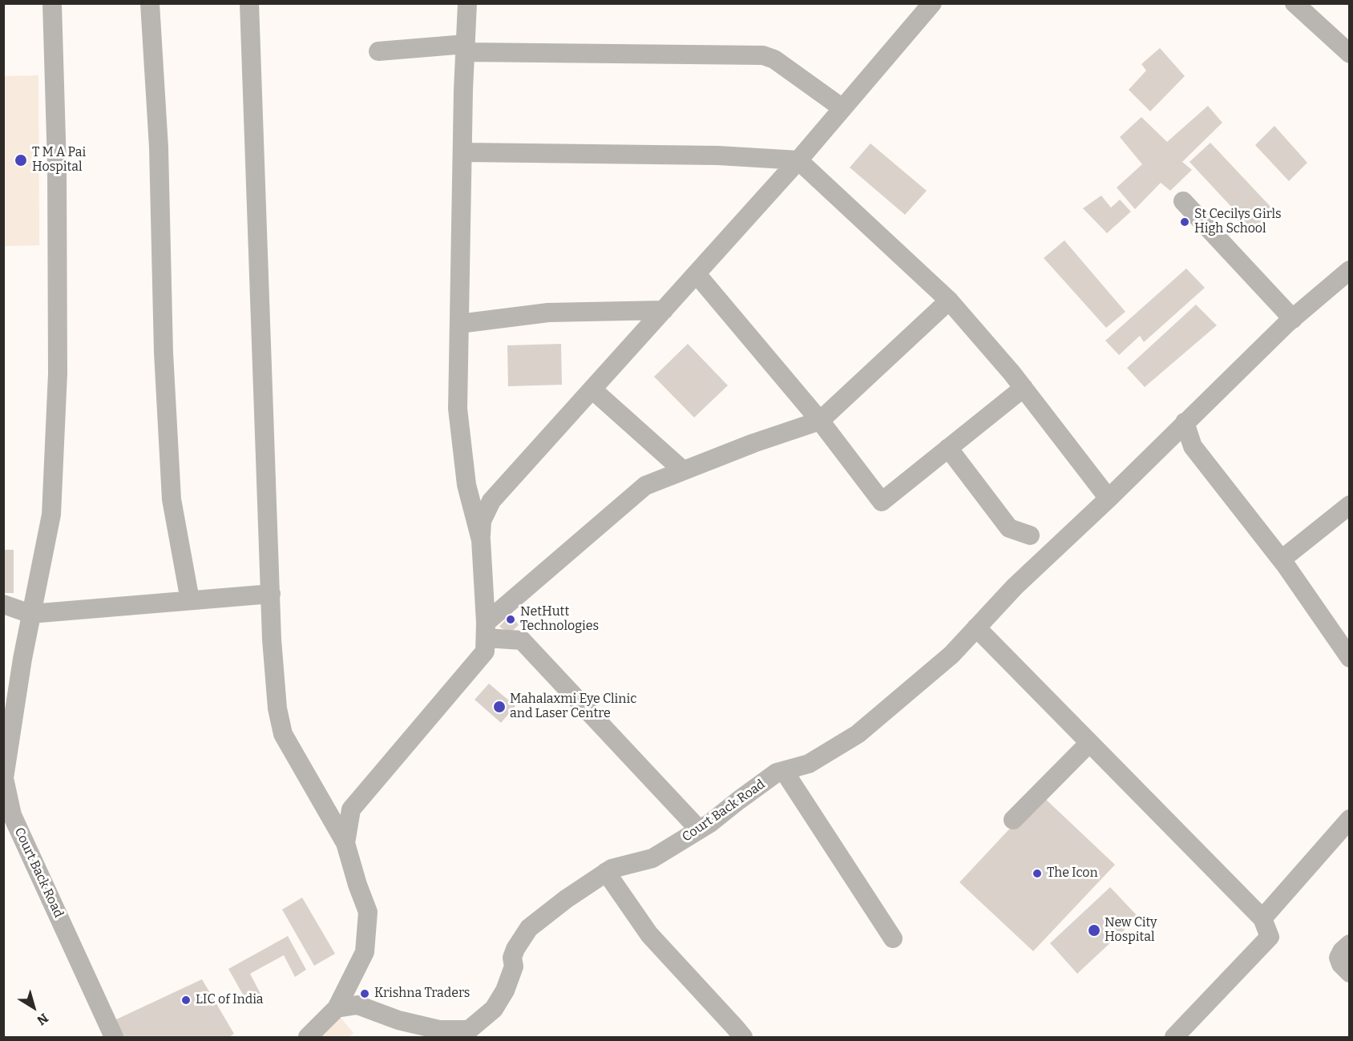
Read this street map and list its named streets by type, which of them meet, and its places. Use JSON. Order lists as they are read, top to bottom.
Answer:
{
  "streets": {
    "street": ["Court Back Road"]
  },
  "places": [
    "T M A Pai Hospital",
    "St Cecilys Girls High School",
    "NetHutt Technologies",
    "Mahalaxmi Eye Clinic and Laser Centre",
    "The Icon",
    "New City Hospital",
    "Krishna Traders",
    "LIC of India"
  ],
  "north": "bottom right"
}
